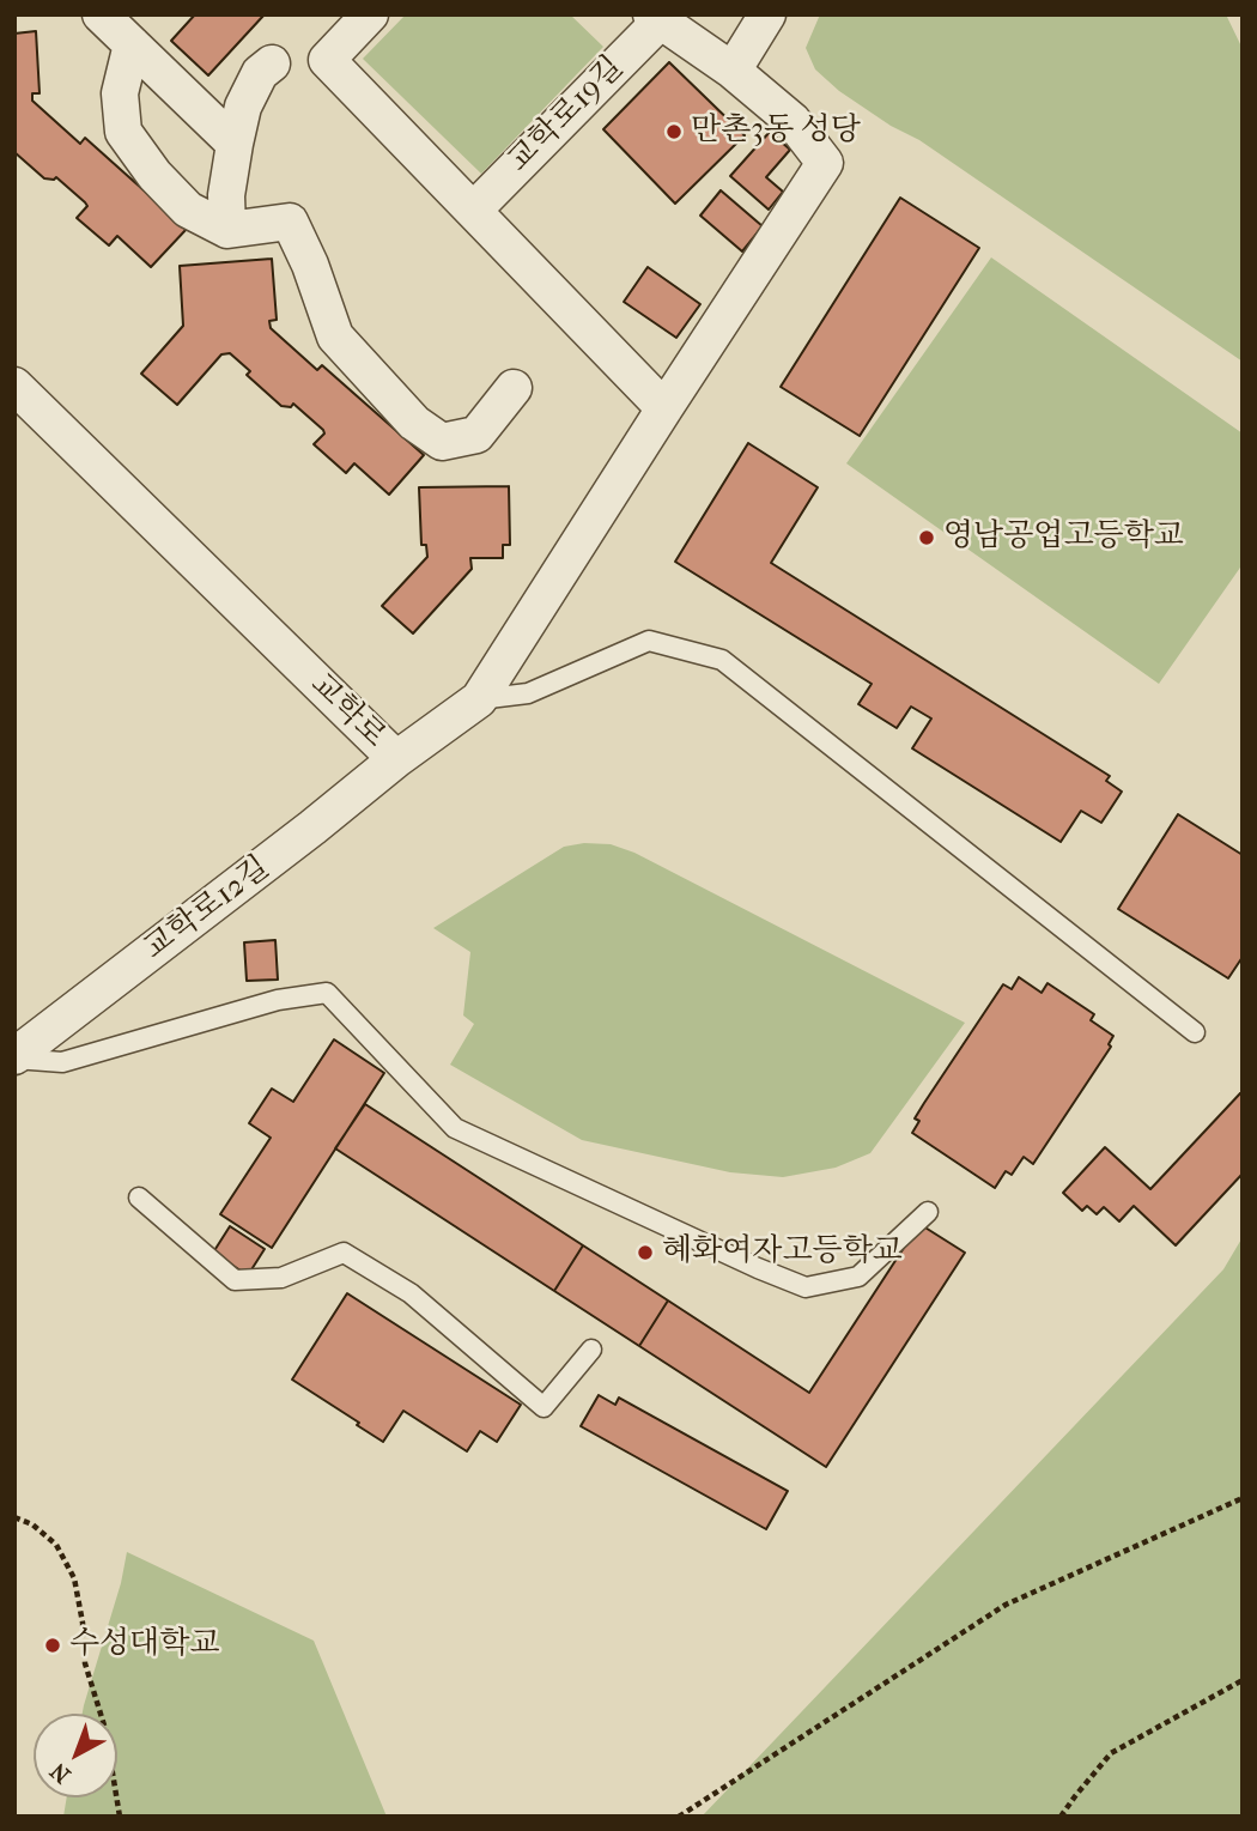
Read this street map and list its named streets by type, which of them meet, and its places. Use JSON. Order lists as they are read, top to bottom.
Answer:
{
  "streets": {
    "street": ["교학로19길", "교학로", "교학로12길"]
  },
  "crossings": [
    ["교학로19길", "교학로"],
    ["교학로", "교학로12길"]
  ],
  "places": [
    "만촌3동 성당",
    "영남공업고등학교",
    "혜화여자고등학교",
    "수성대학교"
  ],
  "north": "bottom left"
}
